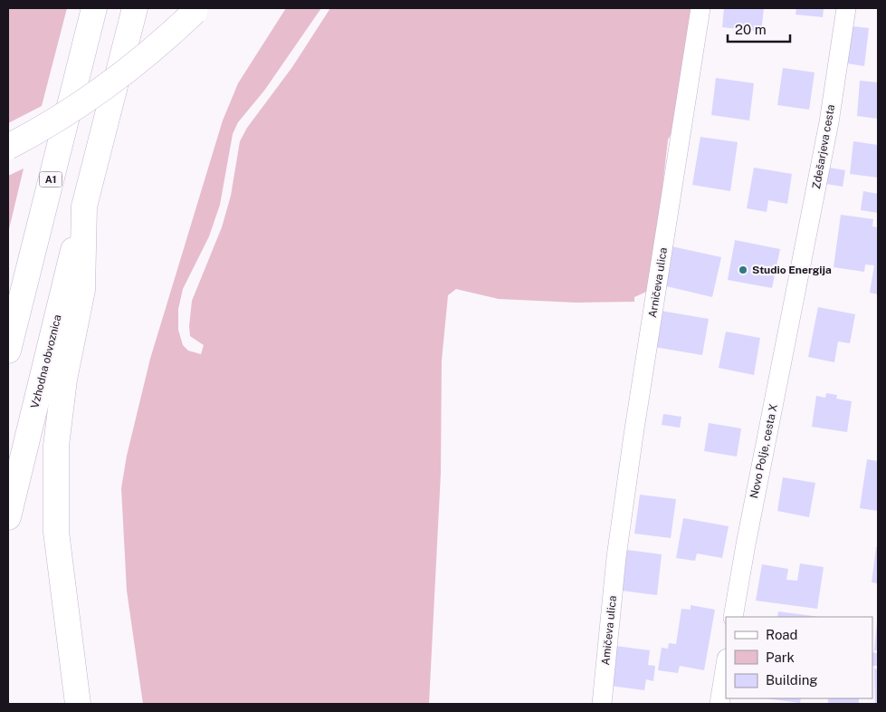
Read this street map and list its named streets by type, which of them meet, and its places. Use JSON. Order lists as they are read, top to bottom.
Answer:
{
  "streets": {
    "highway": ["A1", "Vzhodna obvoznica"],
    "street": [
      "Zdešarjeva cesta",
      "Arničeva ulica",
      "Novo Polje, cesta X",
      "Amičeva ulica"
    ]
  },
  "crossings": [
    ["Zdešarjeva cesta", "Novo Polje, cesta X"],
    ["Arničeva ulica", "Amičeva ulica"]
  ],
  "places": ["Studio Energija"],
  "legend": ["Road", "Park", "Building"],
  "scale_bar": "20 m"
}
